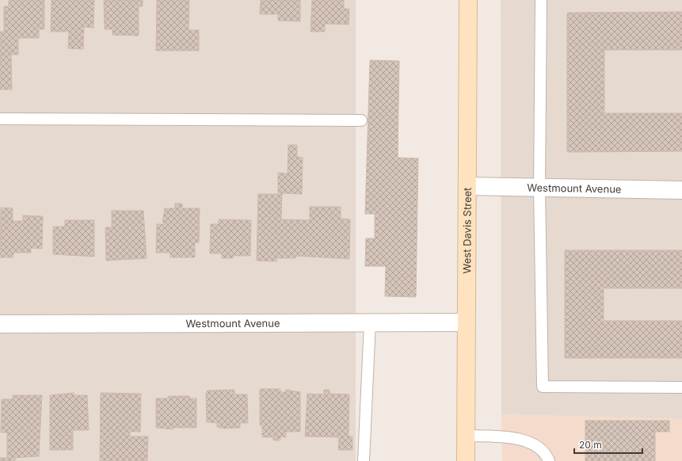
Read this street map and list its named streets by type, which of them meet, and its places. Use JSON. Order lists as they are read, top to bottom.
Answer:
{
  "streets": {
    "main road": ["West Davis Street"],
    "street": ["Westmount Avenue"]
  },
  "crossings": [
    ["Westmount Avenue", "West Davis Street"]
  ],
  "scale_bar": "20 m"
}
